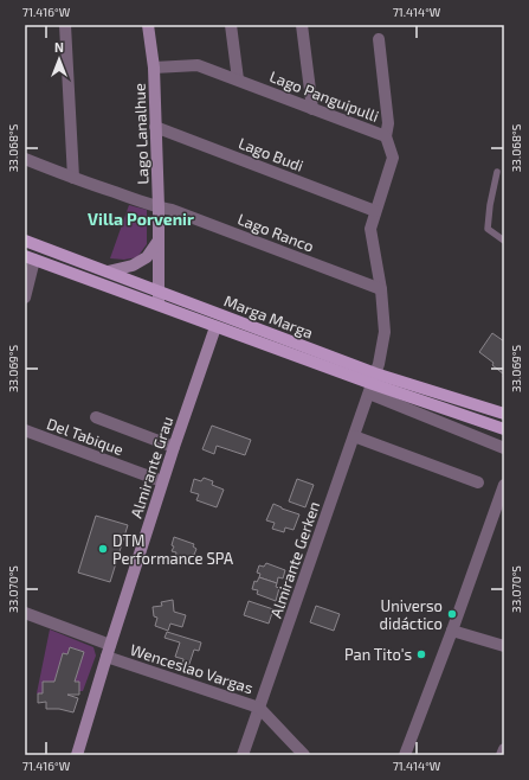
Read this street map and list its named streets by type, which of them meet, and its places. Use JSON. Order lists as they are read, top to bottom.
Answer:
{
  "streets": {
    "main road": ["Marga Marga"],
    "street": [
      "Lago Panguipulli",
      "Lago Lanalhue",
      "Lago Budi",
      "Lago Ranco",
      "Del Tabique",
      "Almirante Grau",
      "Almirante Gerken",
      "Wenceslao Vargas"
    ]
  },
  "crossings": [
    ["Lago Panguipulli", "Lago Lanalhue"],
    ["Lago Panguipulli", "Lago Budi"],
    ["Lago Panguipulli", "Lago Ranco"],
    ["Lago Panguipulli", "Marga Marga"],
    ["Lago Panguipulli", "Almirante Gerken"],
    ["Lago Lanalhue", "Lago Budi"],
    ["Lago Lanalhue", "Lago Ranco"],
    ["Lago Lanalhue", "Marga Marga"],
    ["Marga Marga", "Almirante Grau"],
    ["Marga Marga", "Almirante Gerken"],
    ["Del Tabique", "Almirante Grau"],
    ["Almirante Grau", "Wenceslao Vargas"],
    ["Almirante Gerken", "Wenceslao Vargas"]
  ],
  "districts": ["Villa Porvenir"],
  "places": ["DTM Performance SPA", "Universo didáctico", "Pan Tito's"],
  "north": "top",
  "coordinates": [
    "71.416°W",
    "71.414°W",
    "33.068°S",
    "33.069°S",
    "33.070°S"
  ]
}
